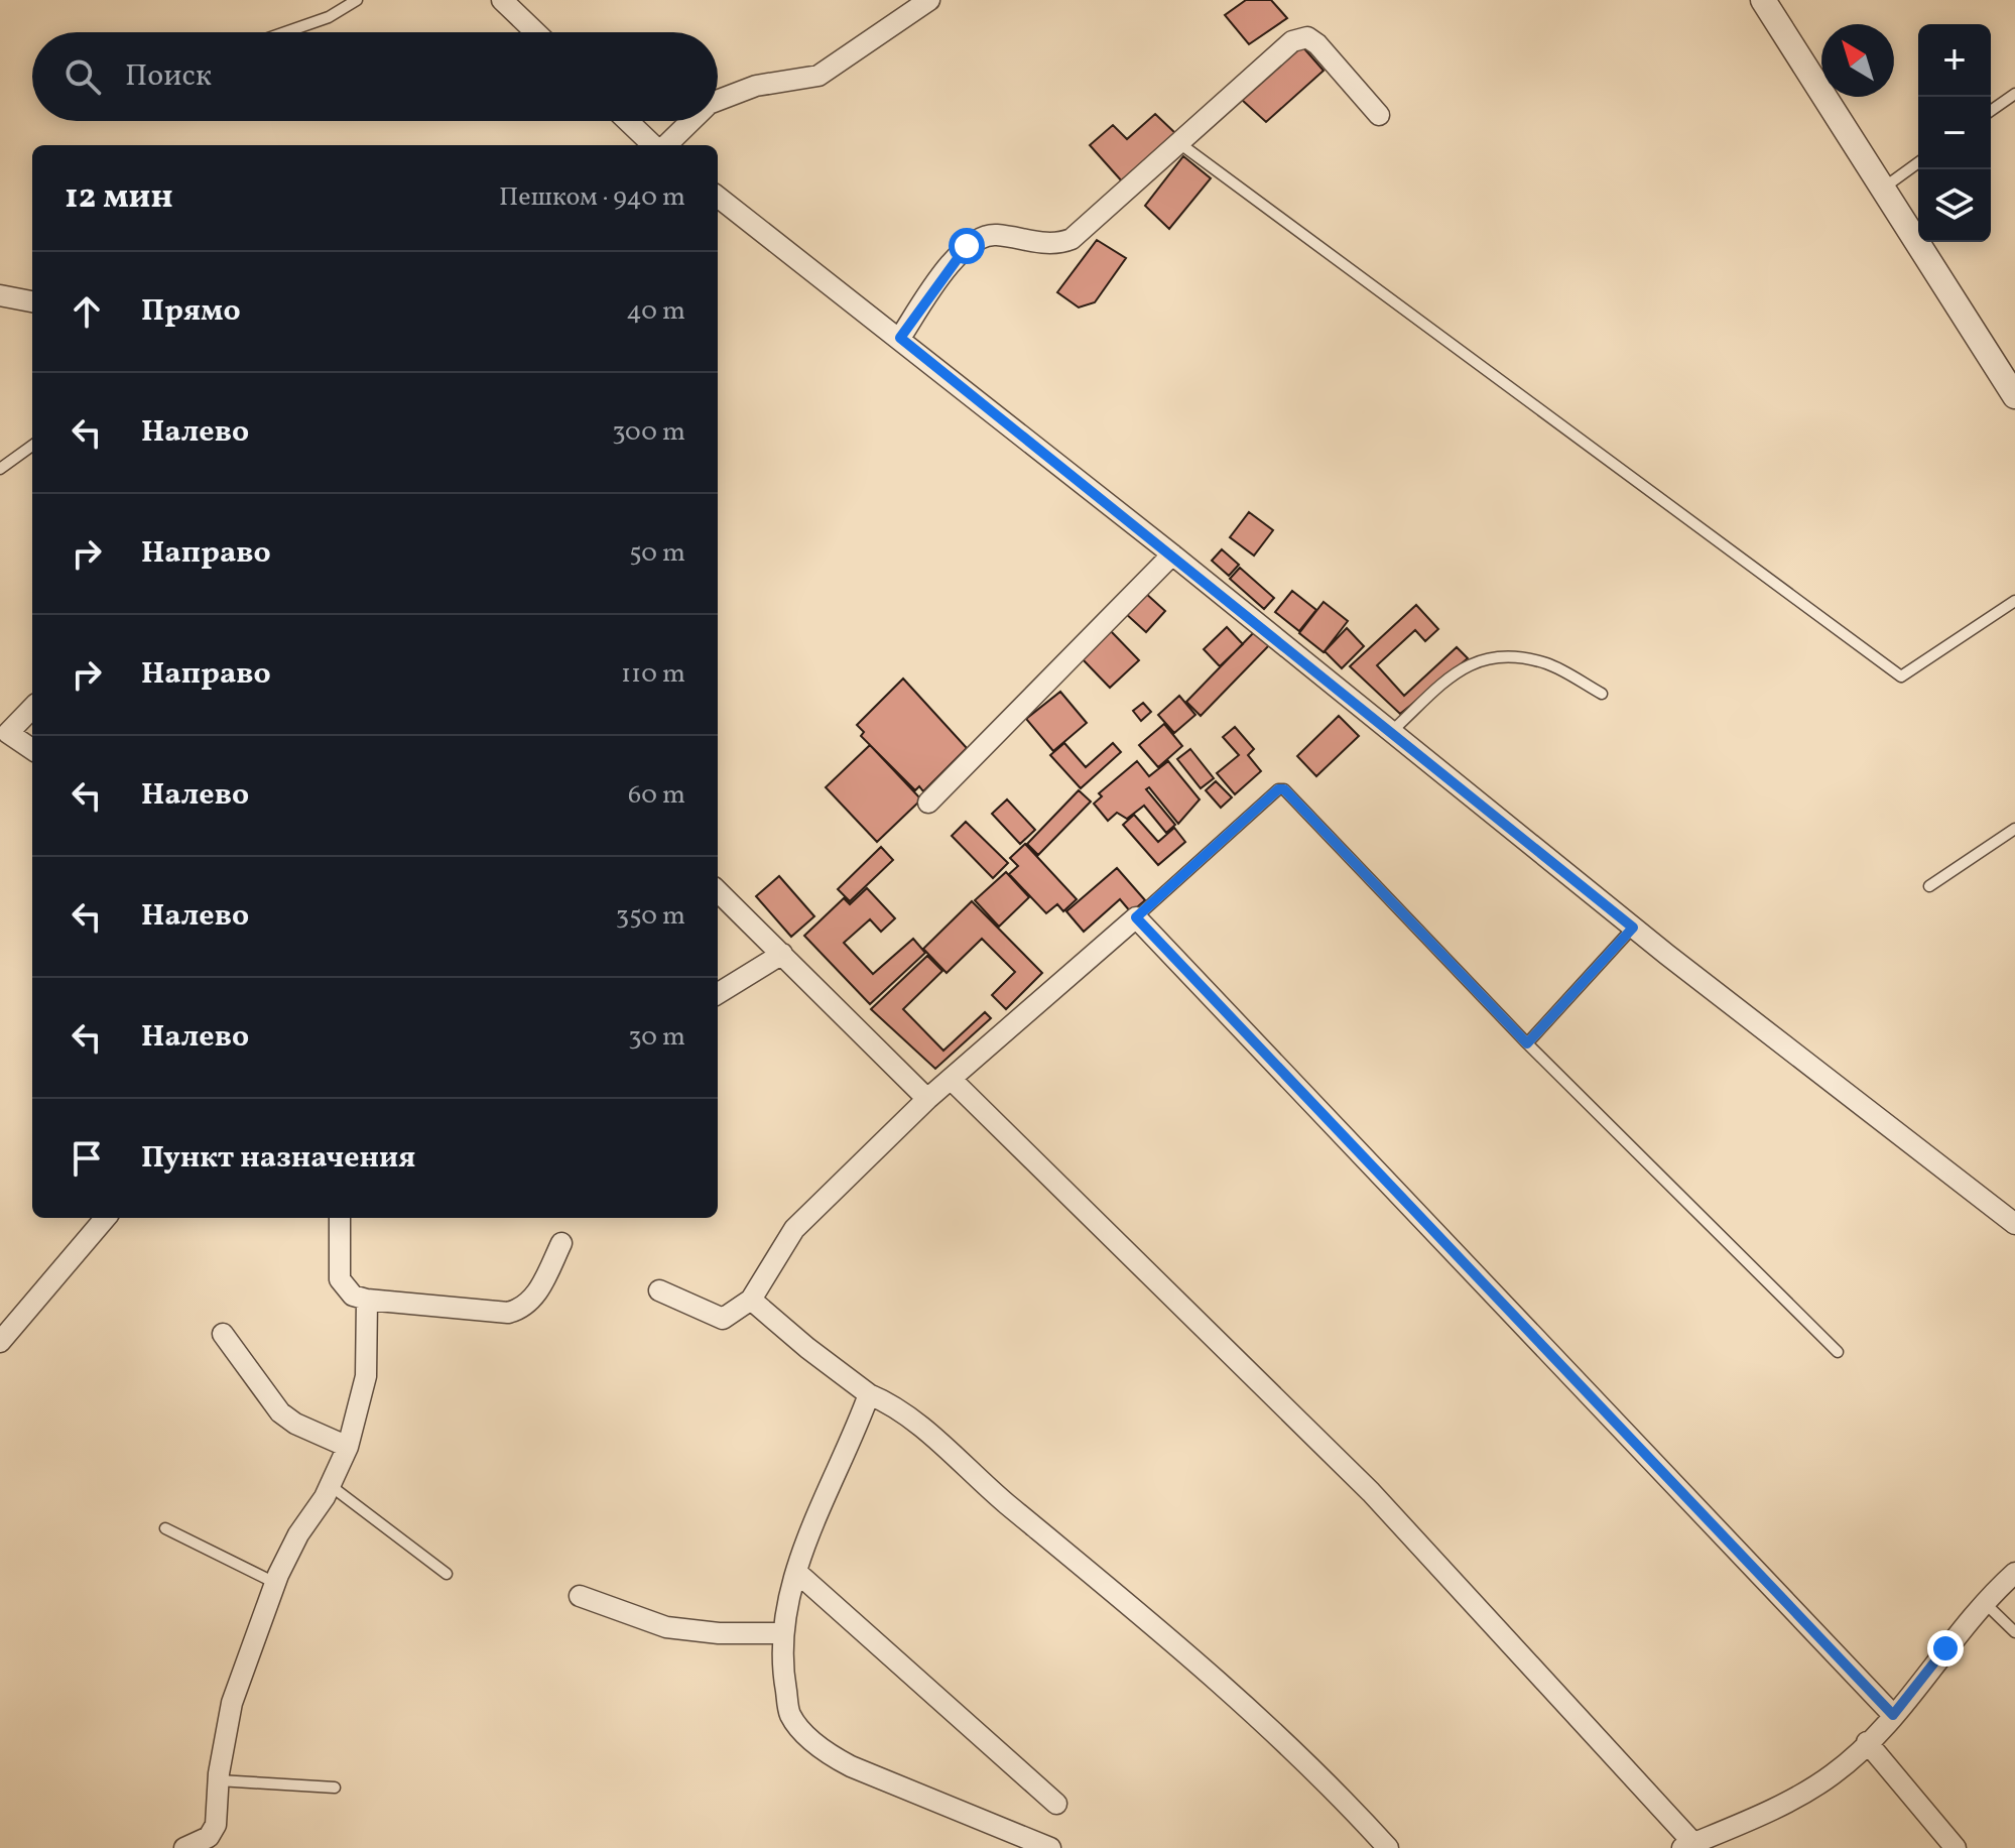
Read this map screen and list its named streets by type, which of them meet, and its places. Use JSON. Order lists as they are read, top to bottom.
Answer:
{
  "north": "top left",
  "page": {
    "map_buttons": ["+", "−"],
    "search": "Поиск",
    "heading": ["12 мин", "Пешком · 940 m"],
    "list": [
      ["Прямо", "40 m"],
      ["Налево", "300 m"],
      ["Направо", "50 m"],
      ["Направо", "110 m"],
      ["Налево", "60 m"],
      ["Налево", "350 m"],
      ["Налево", "30 m"],
      "Пункт назначения"
    ]
  }
}
